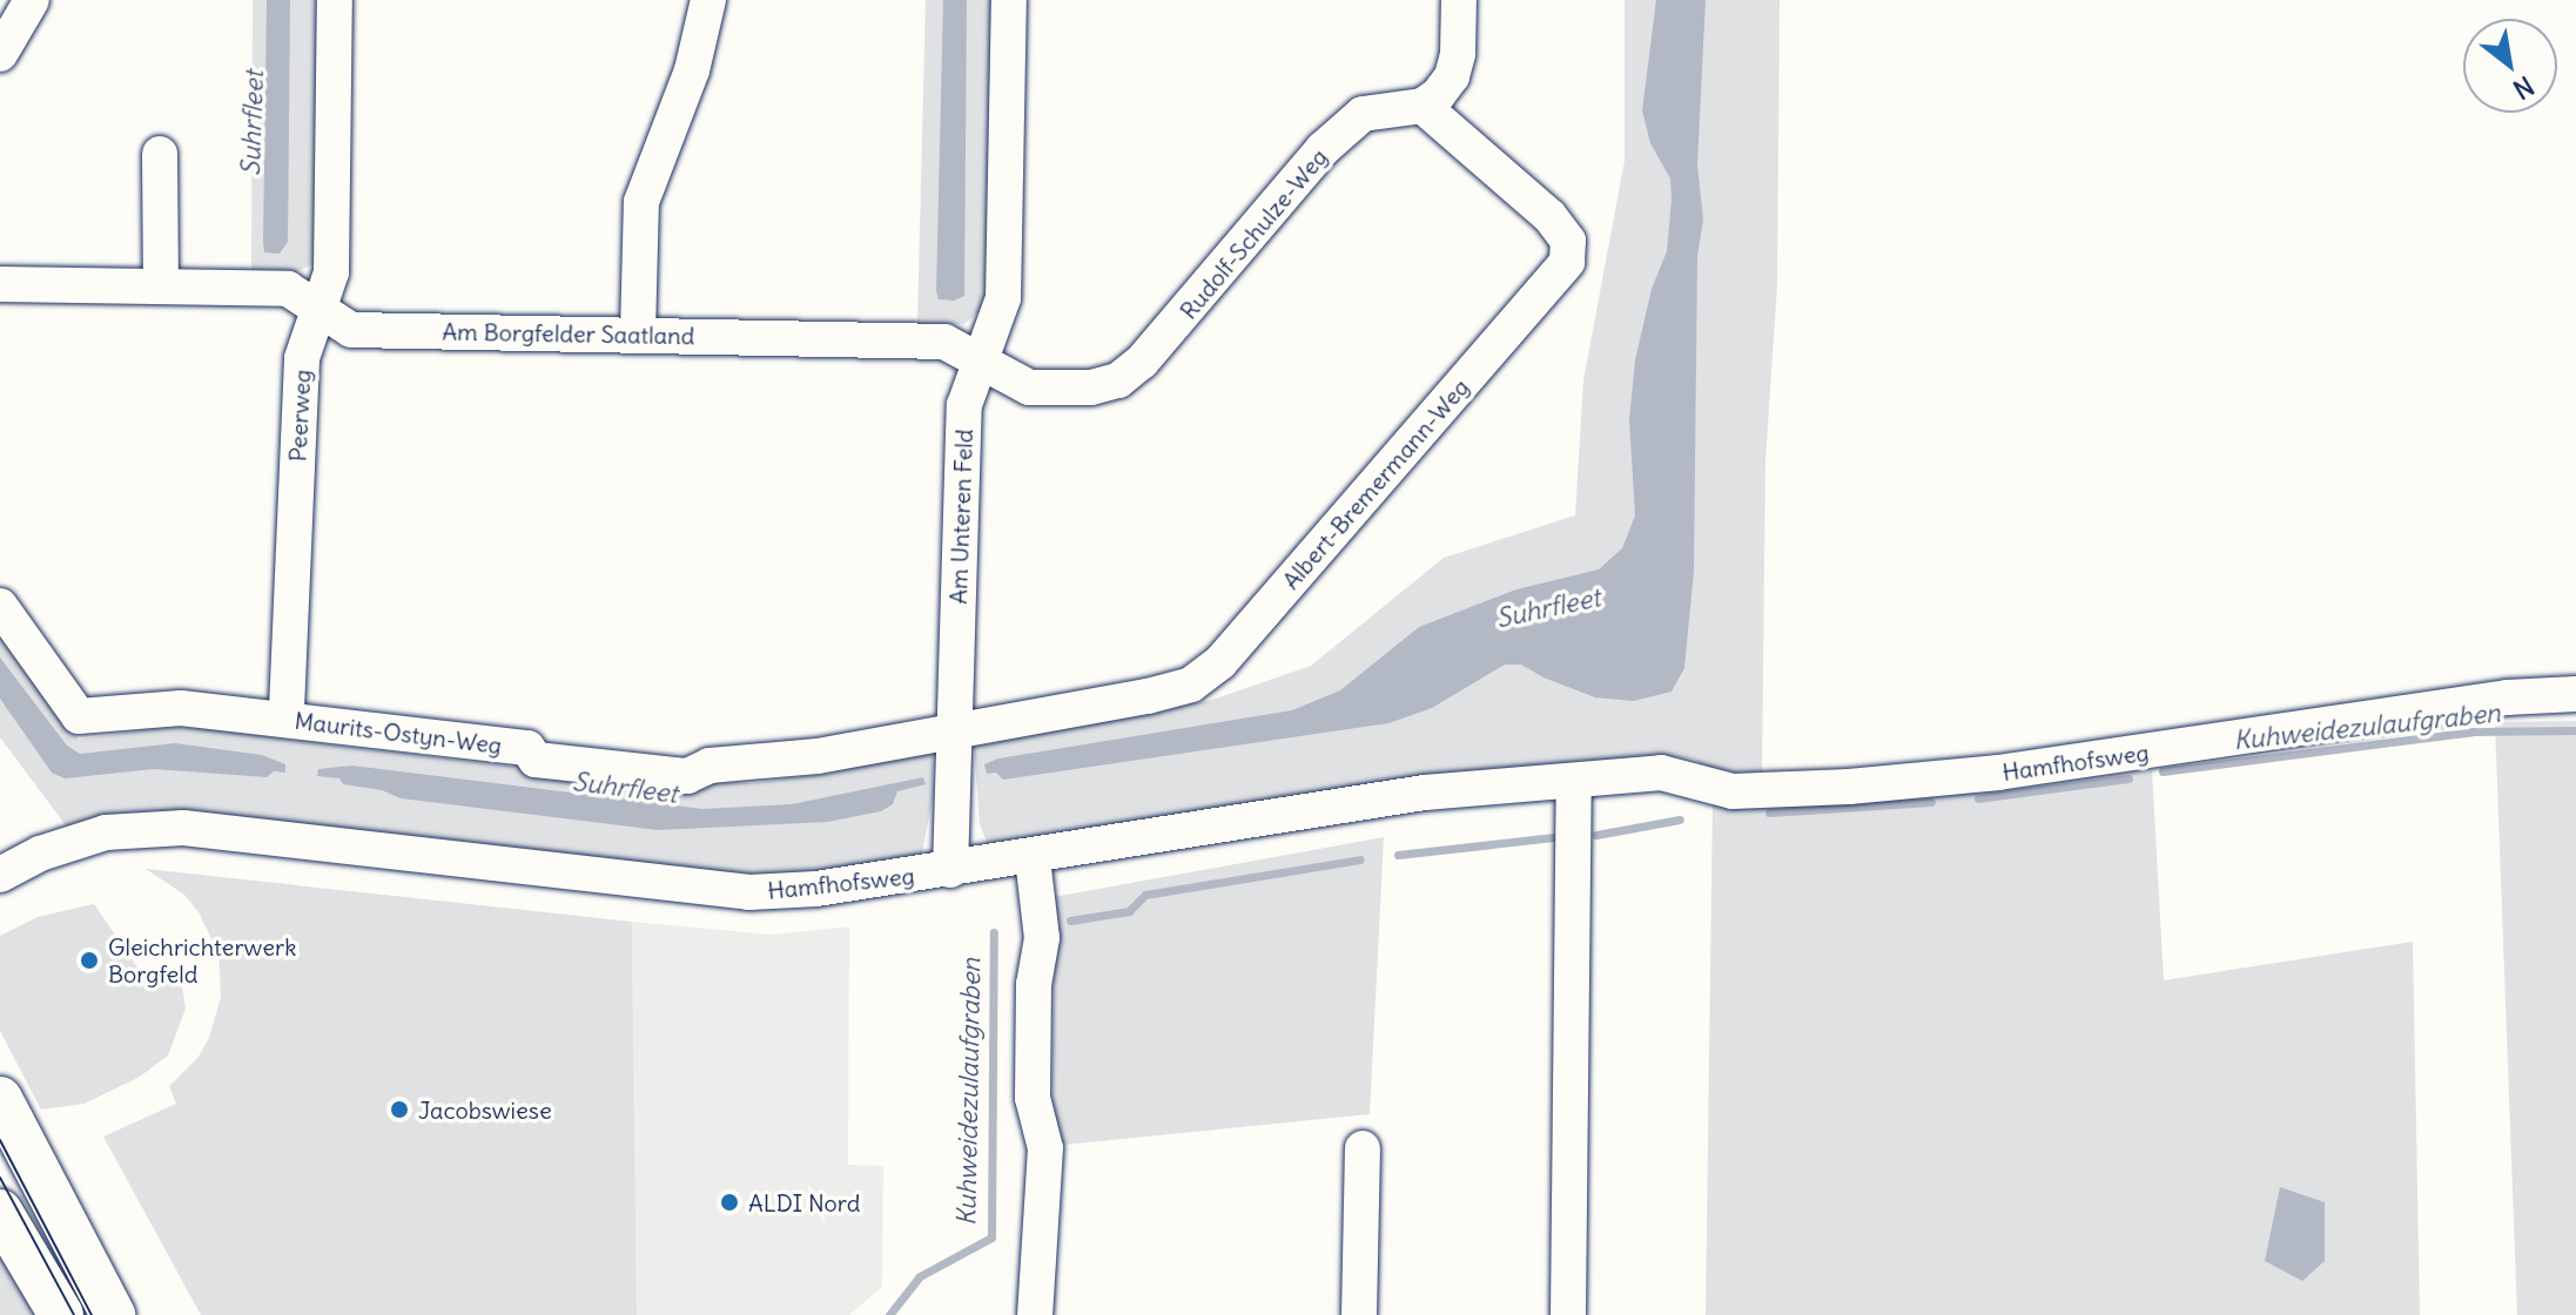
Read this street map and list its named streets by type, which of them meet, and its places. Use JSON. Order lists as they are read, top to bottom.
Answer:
{
  "streets": {
    "street": [
      "Rudolf-Schulze-Weg",
      "Am Borgfelder Saatland",
      "Peerweg",
      "Albert-Bremermann-Weg",
      "Am Unteren Feld",
      "Maurits-Ostyn-Weg",
      "Hamfhofsweg"
    ]
  },
  "crossings": [
    ["Rudolf-Schulze-Weg", "Am Borgfelder Saatland"],
    ["Rudolf-Schulze-Weg", "Albert-Bremermann-Weg"],
    ["Rudolf-Schulze-Weg", "Am Unteren Feld"],
    ["Am Borgfelder Saatland", "Peerweg"],
    ["Am Borgfelder Saatland", "Am Unteren Feld"],
    ["Peerweg", "Maurits-Ostyn-Weg"],
    ["Albert-Bremermann-Weg", "Am Unteren Feld"],
    ["Albert-Bremermann-Weg", "Maurits-Ostyn-Weg"],
    ["Am Unteren Feld", "Maurits-Ostyn-Weg"],
    ["Am Unteren Feld", "Hamfhofsweg"]
  ],
  "water": ["Suhrfleet", "Kuhweidezulaufgraben"],
  "places": ["Gleichrichterwerk Borgfeld", "Jacobswiese", "ALDI Nord"],
  "north": "bottom right"
}
